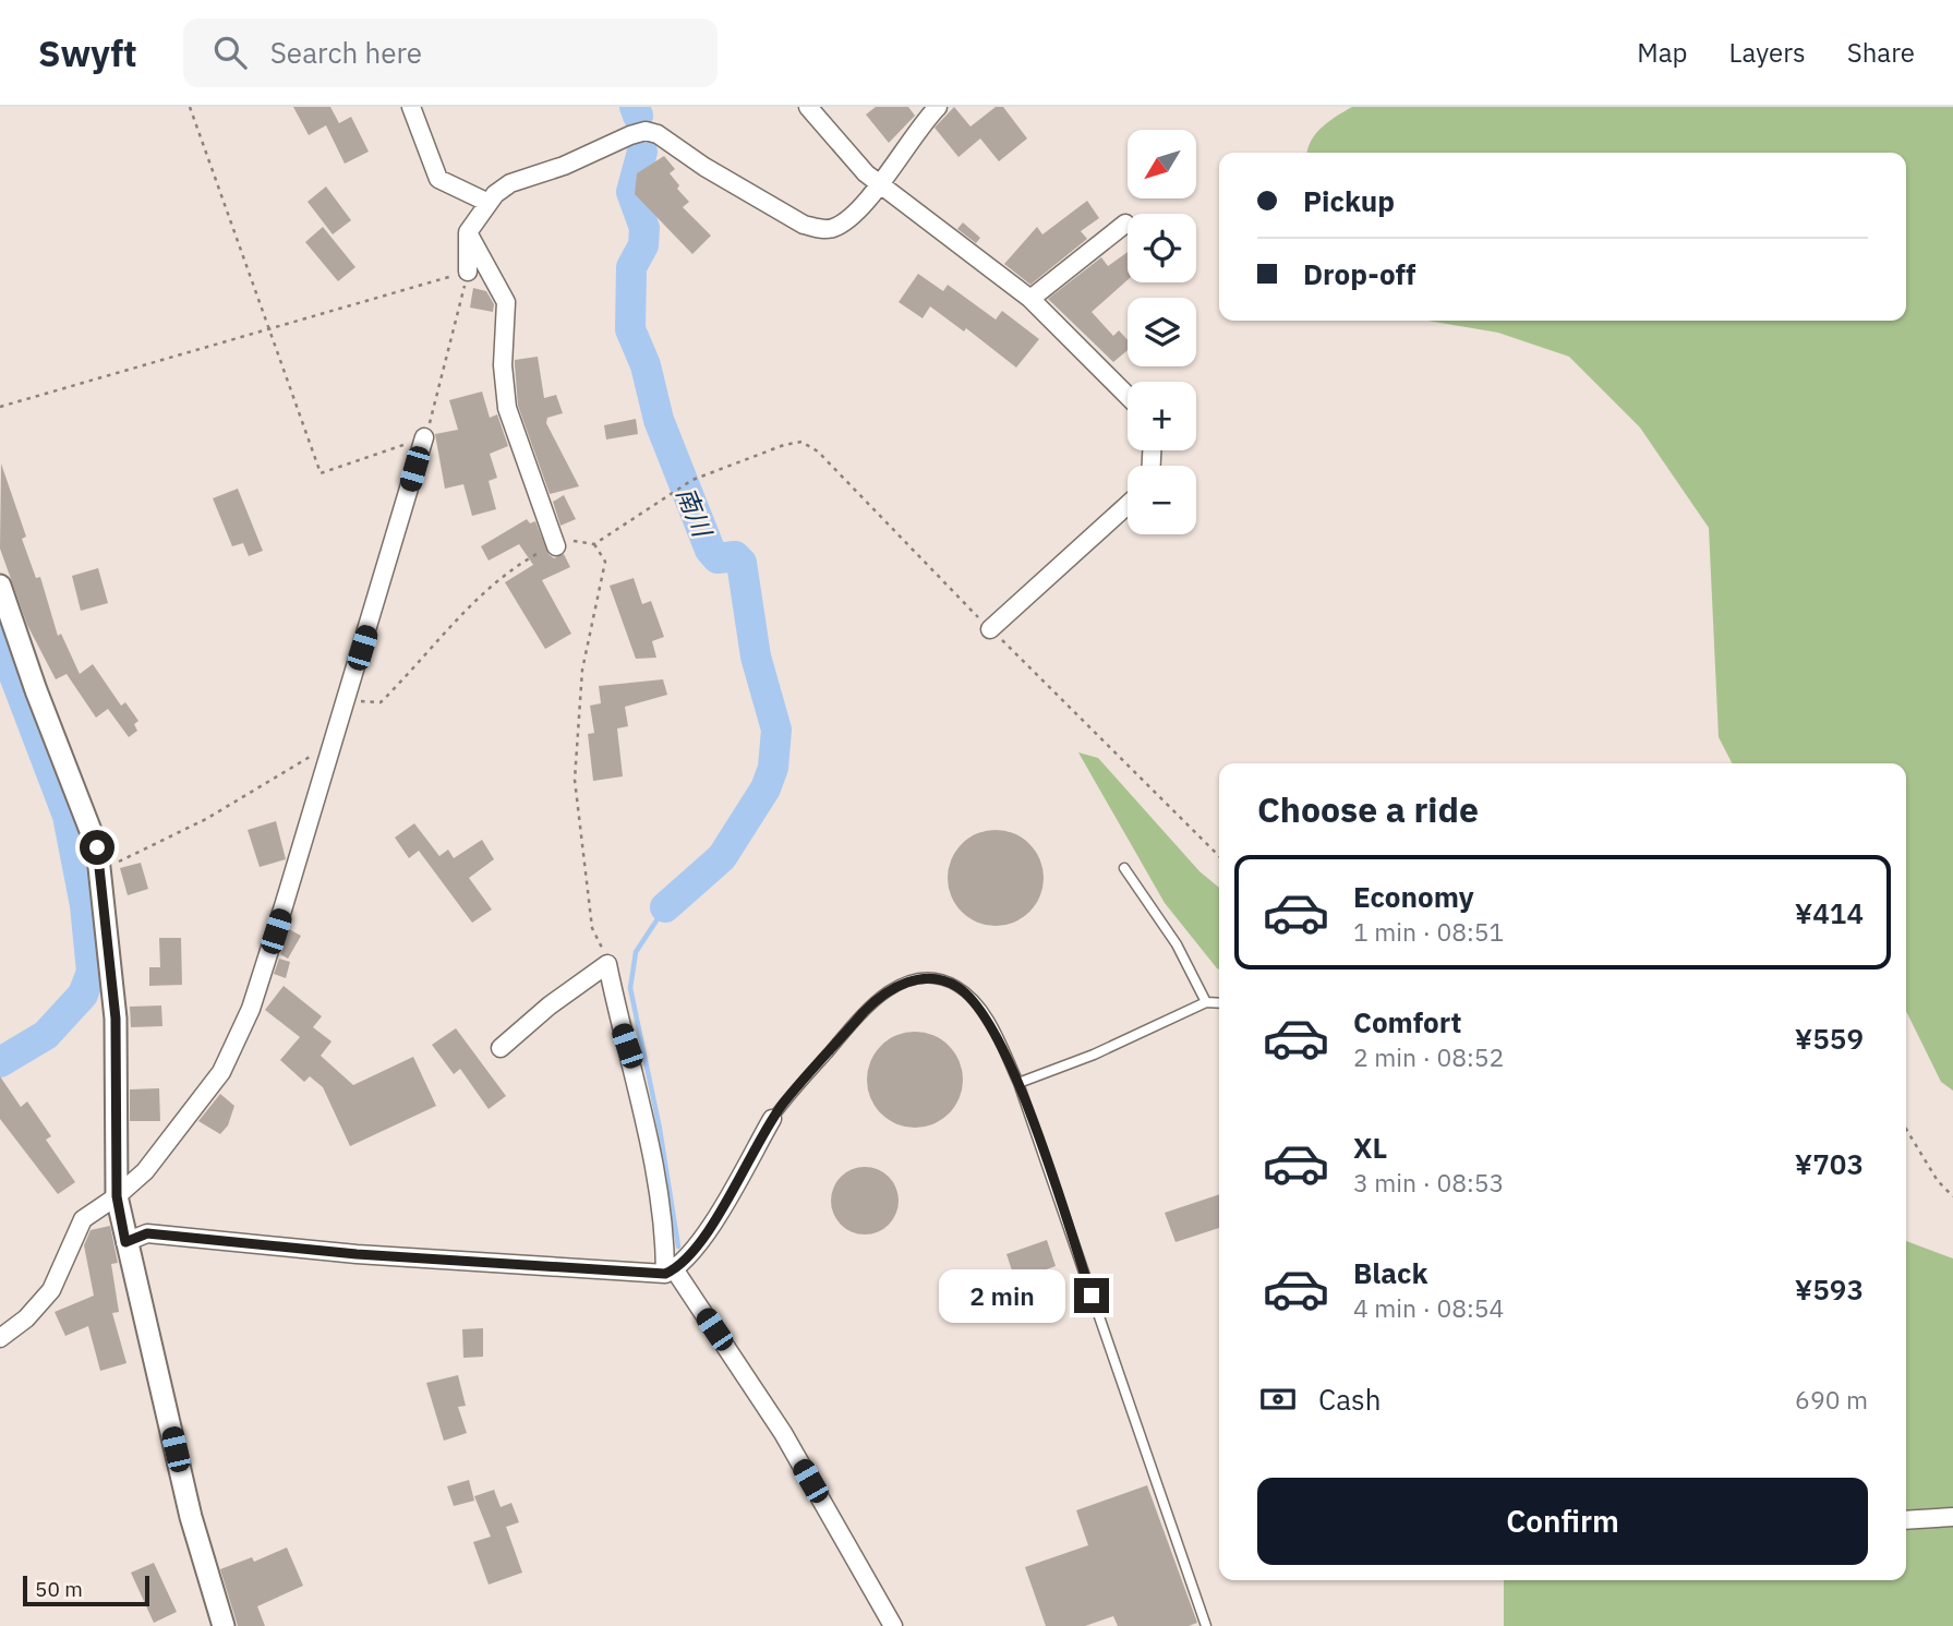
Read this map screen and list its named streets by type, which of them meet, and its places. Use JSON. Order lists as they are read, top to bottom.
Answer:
{
  "water": ["南川"],
  "scale_bar": "50 m",
  "north": "bottom left",
  "page": {
    "header": "Swyft",
    "search": "Search here",
    "nav": ["Map", "Layers", "Share"],
    "map_buttons": ["+", "−"],
    "banner": ["Pickup", "Drop-off"],
    "heading": "Choose a ride",
    "list": [
      {
        "name": "Economy",
        "note": "1 min · 08:51",
        "value": "¥414"
      },
      {
        "name": "Comfort",
        "note": "2 min · 08:52",
        "value": "¥559"
      },
      {
        "name": "XL",
        "note": "3 min · 08:53",
        "value": "¥703"
      },
      {
        "name": "Black",
        "note": "4 min · 08:54",
        "value": "¥593"
      }
    ],
    "bubble": "2 min",
    "pay": ["Cash", "690 m"],
    "buttons": "Confirm",
    "scale": "50 m"
  }
}
